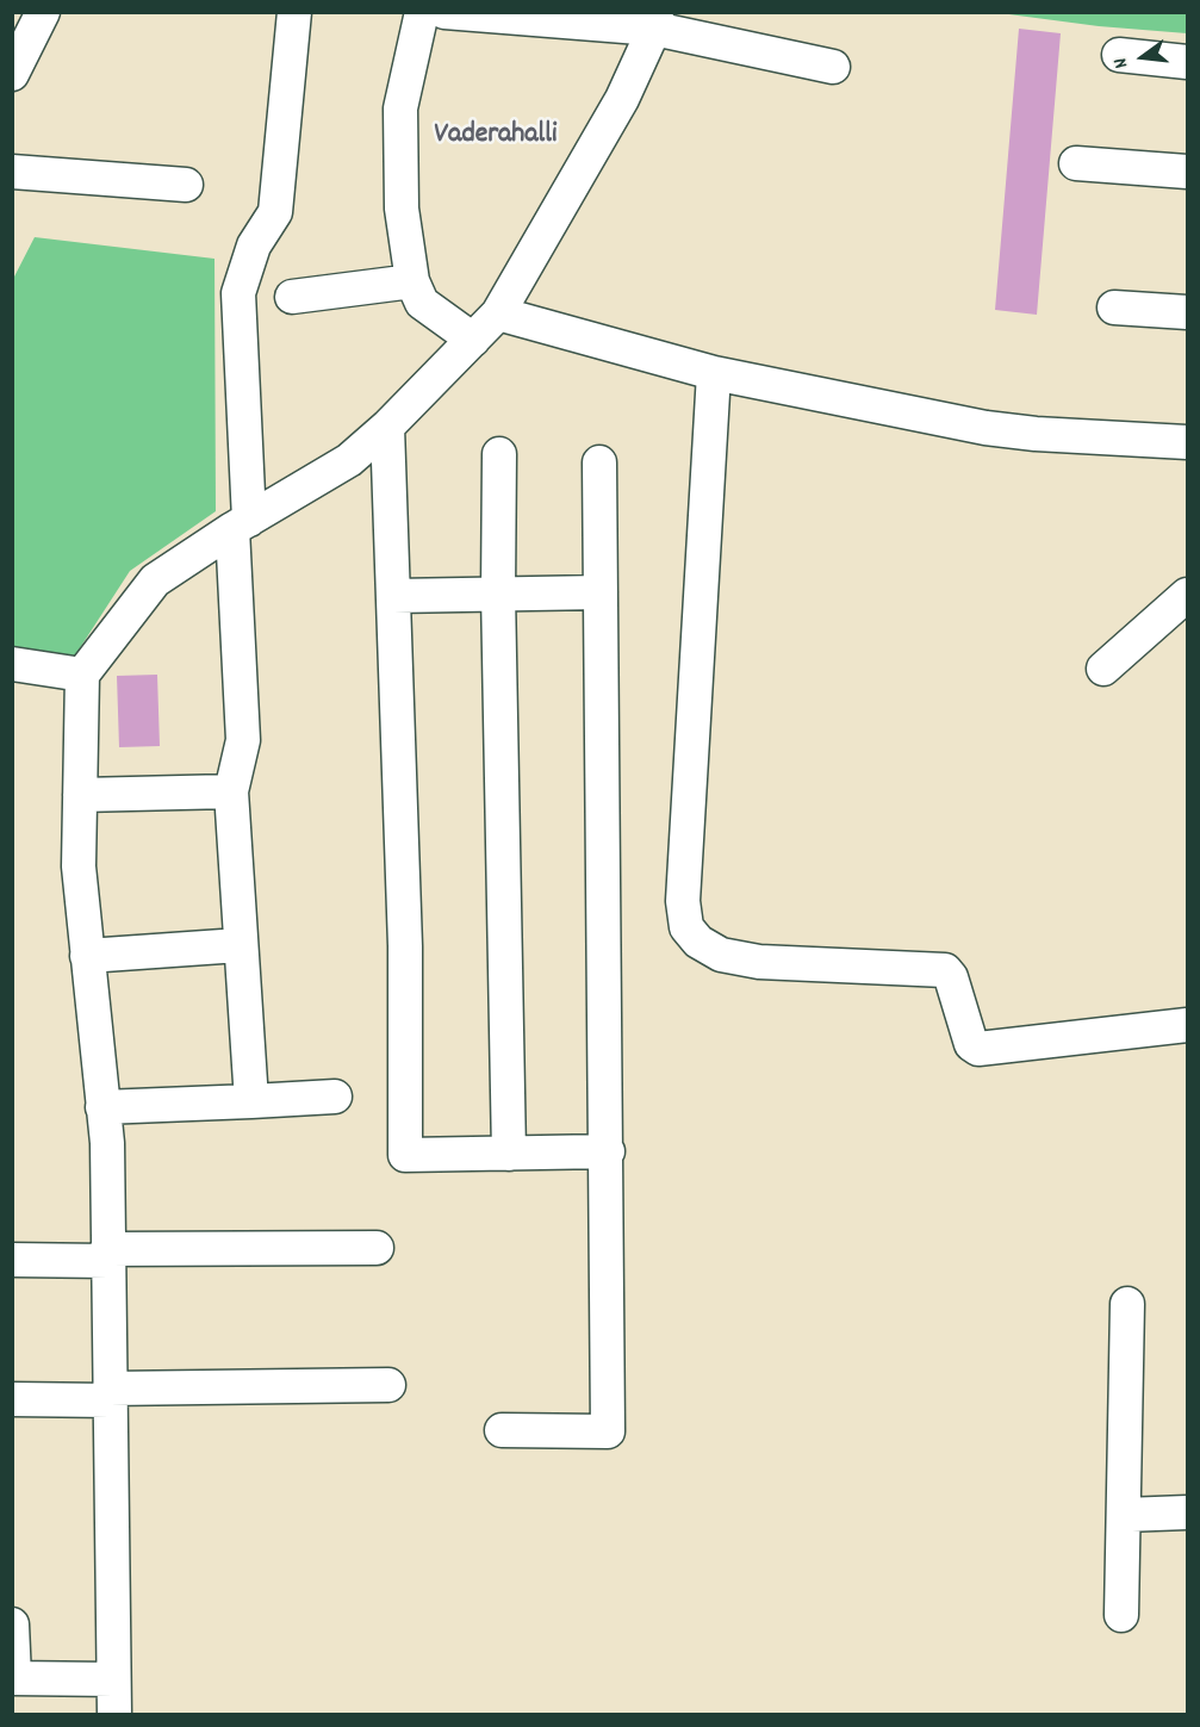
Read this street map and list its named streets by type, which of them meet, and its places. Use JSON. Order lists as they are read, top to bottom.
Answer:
{
  "districts": ["Vaderahalli"],
  "north": "left"
}
